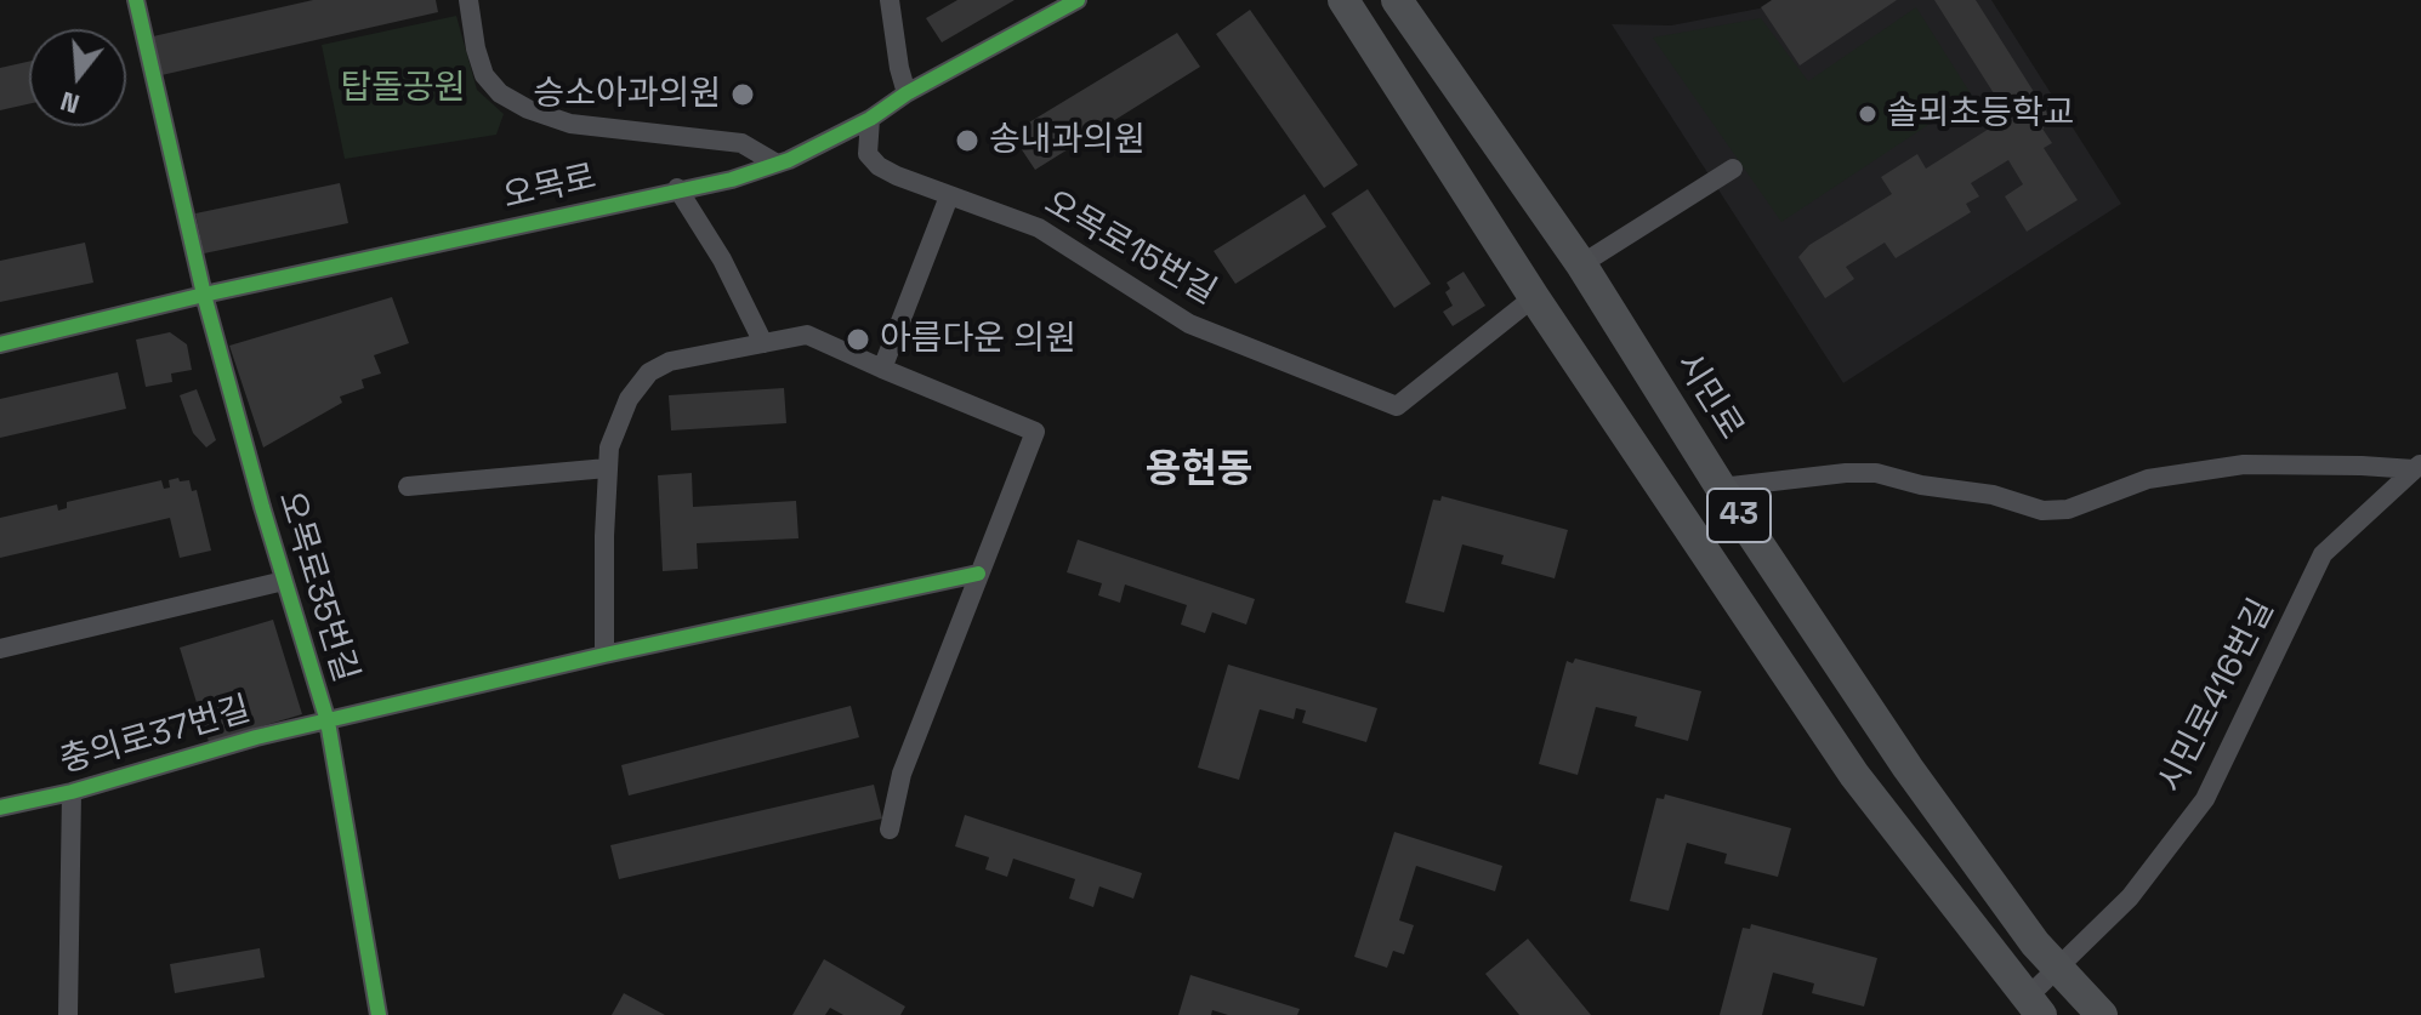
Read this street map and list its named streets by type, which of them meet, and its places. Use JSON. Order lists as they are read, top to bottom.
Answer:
{
  "streets": {
    "main road": ["시민로", "43"],
    "street": [
      "오목로",
      "오목로15번길",
      "오목로35번길",
      "시민로416번길",
      "충의로37번길"
    ]
  },
  "crossings": [
    ["오목로", "오목로15번길"],
    ["오목로", "오목로35번길"],
    ["오목로15번길", "43"],
    ["시민로", "시민로416번길"],
    ["43", "시민로416번길"],
    ["오목로35번길", "충의로37번길"]
  ],
  "districts": ["용현동"],
  "parks": ["탑돌공원"],
  "places": [
    "승소아과의원",
    "솔뫼초등학교",
    "송내과의원",
    "아름다운 의원"
  ],
  "north": "bottom"
}
